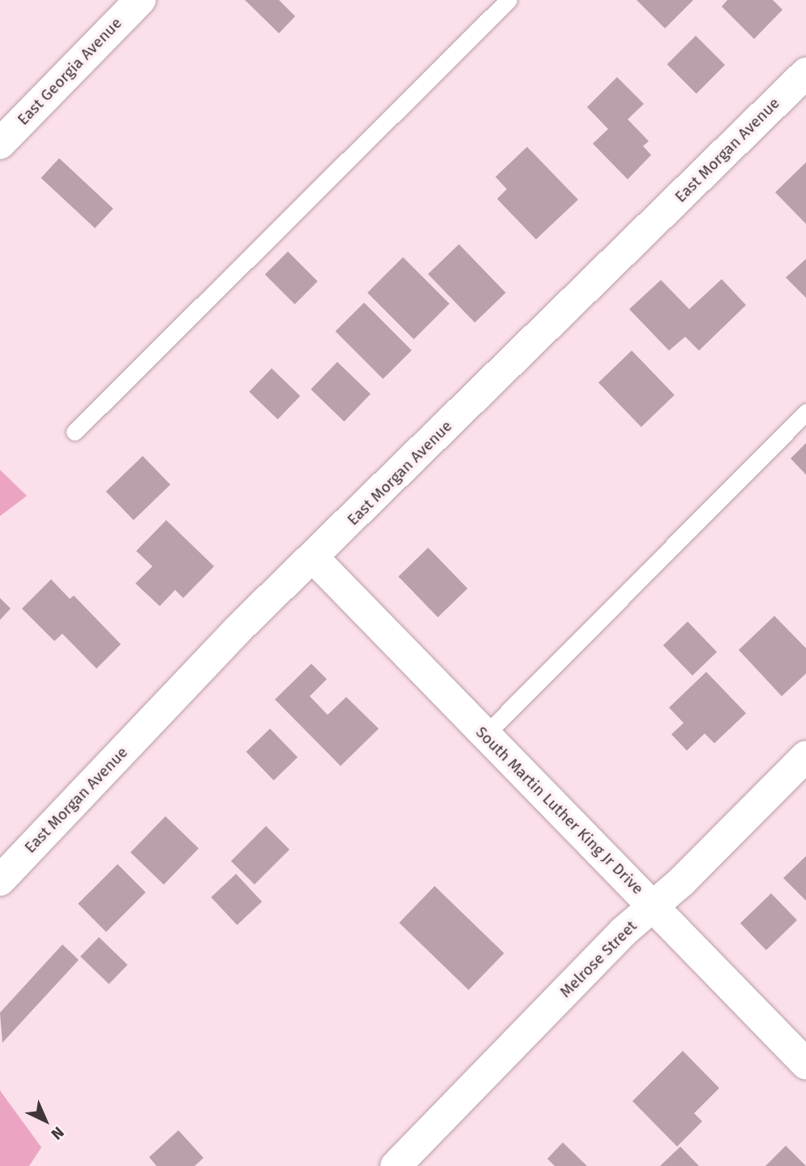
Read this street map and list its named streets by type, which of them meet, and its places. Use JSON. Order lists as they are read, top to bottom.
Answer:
{
  "streets": {
    "street": [
      "East Georgia Avenue",
      "East Morgan Avenue",
      "South Martin Luther King Jr Drive",
      "Melrose Street"
    ]
  },
  "crossings": [
    ["East Morgan Avenue", "South Martin Luther King Jr Drive"],
    ["South Martin Luther King Jr Drive", "Melrose Street"]
  ],
  "north": "bottom right"
}
